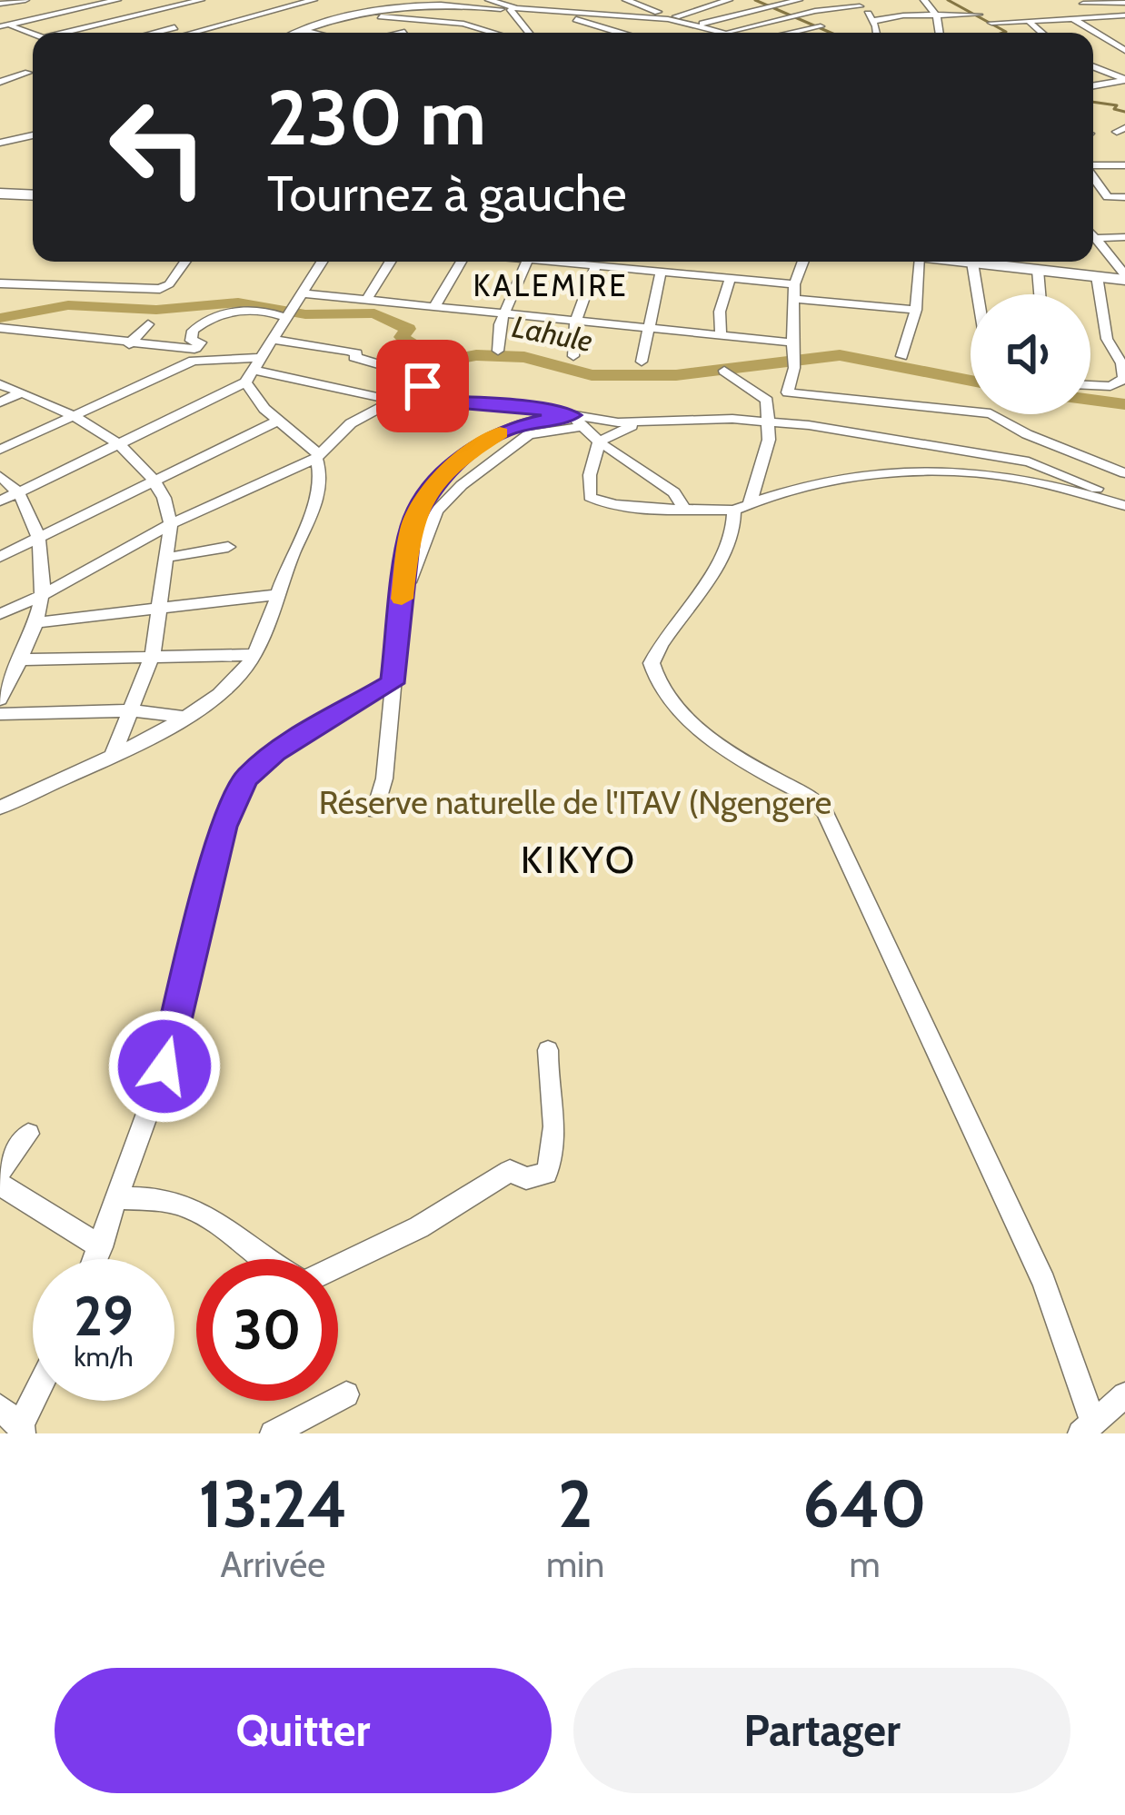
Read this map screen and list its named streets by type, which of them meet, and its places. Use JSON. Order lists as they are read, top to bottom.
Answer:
{
  "districts": ["KALEMIRE", "KIKYO"],
  "water": ["Lahule"],
  "parks": ["Réserve naturelle de l'ITAV (Ngengere"],
  "page": {
    "turn": ["230 m", "Tournez à gauche"],
    "speed": "29 km/h",
    "limit": "30",
    "eta": [
      "13:24",
      "Arrivée",
      "2",
      "min",
      "640",
      "m"
    ],
    "buttons": ["Quitter", "Partager"]
  }
}
